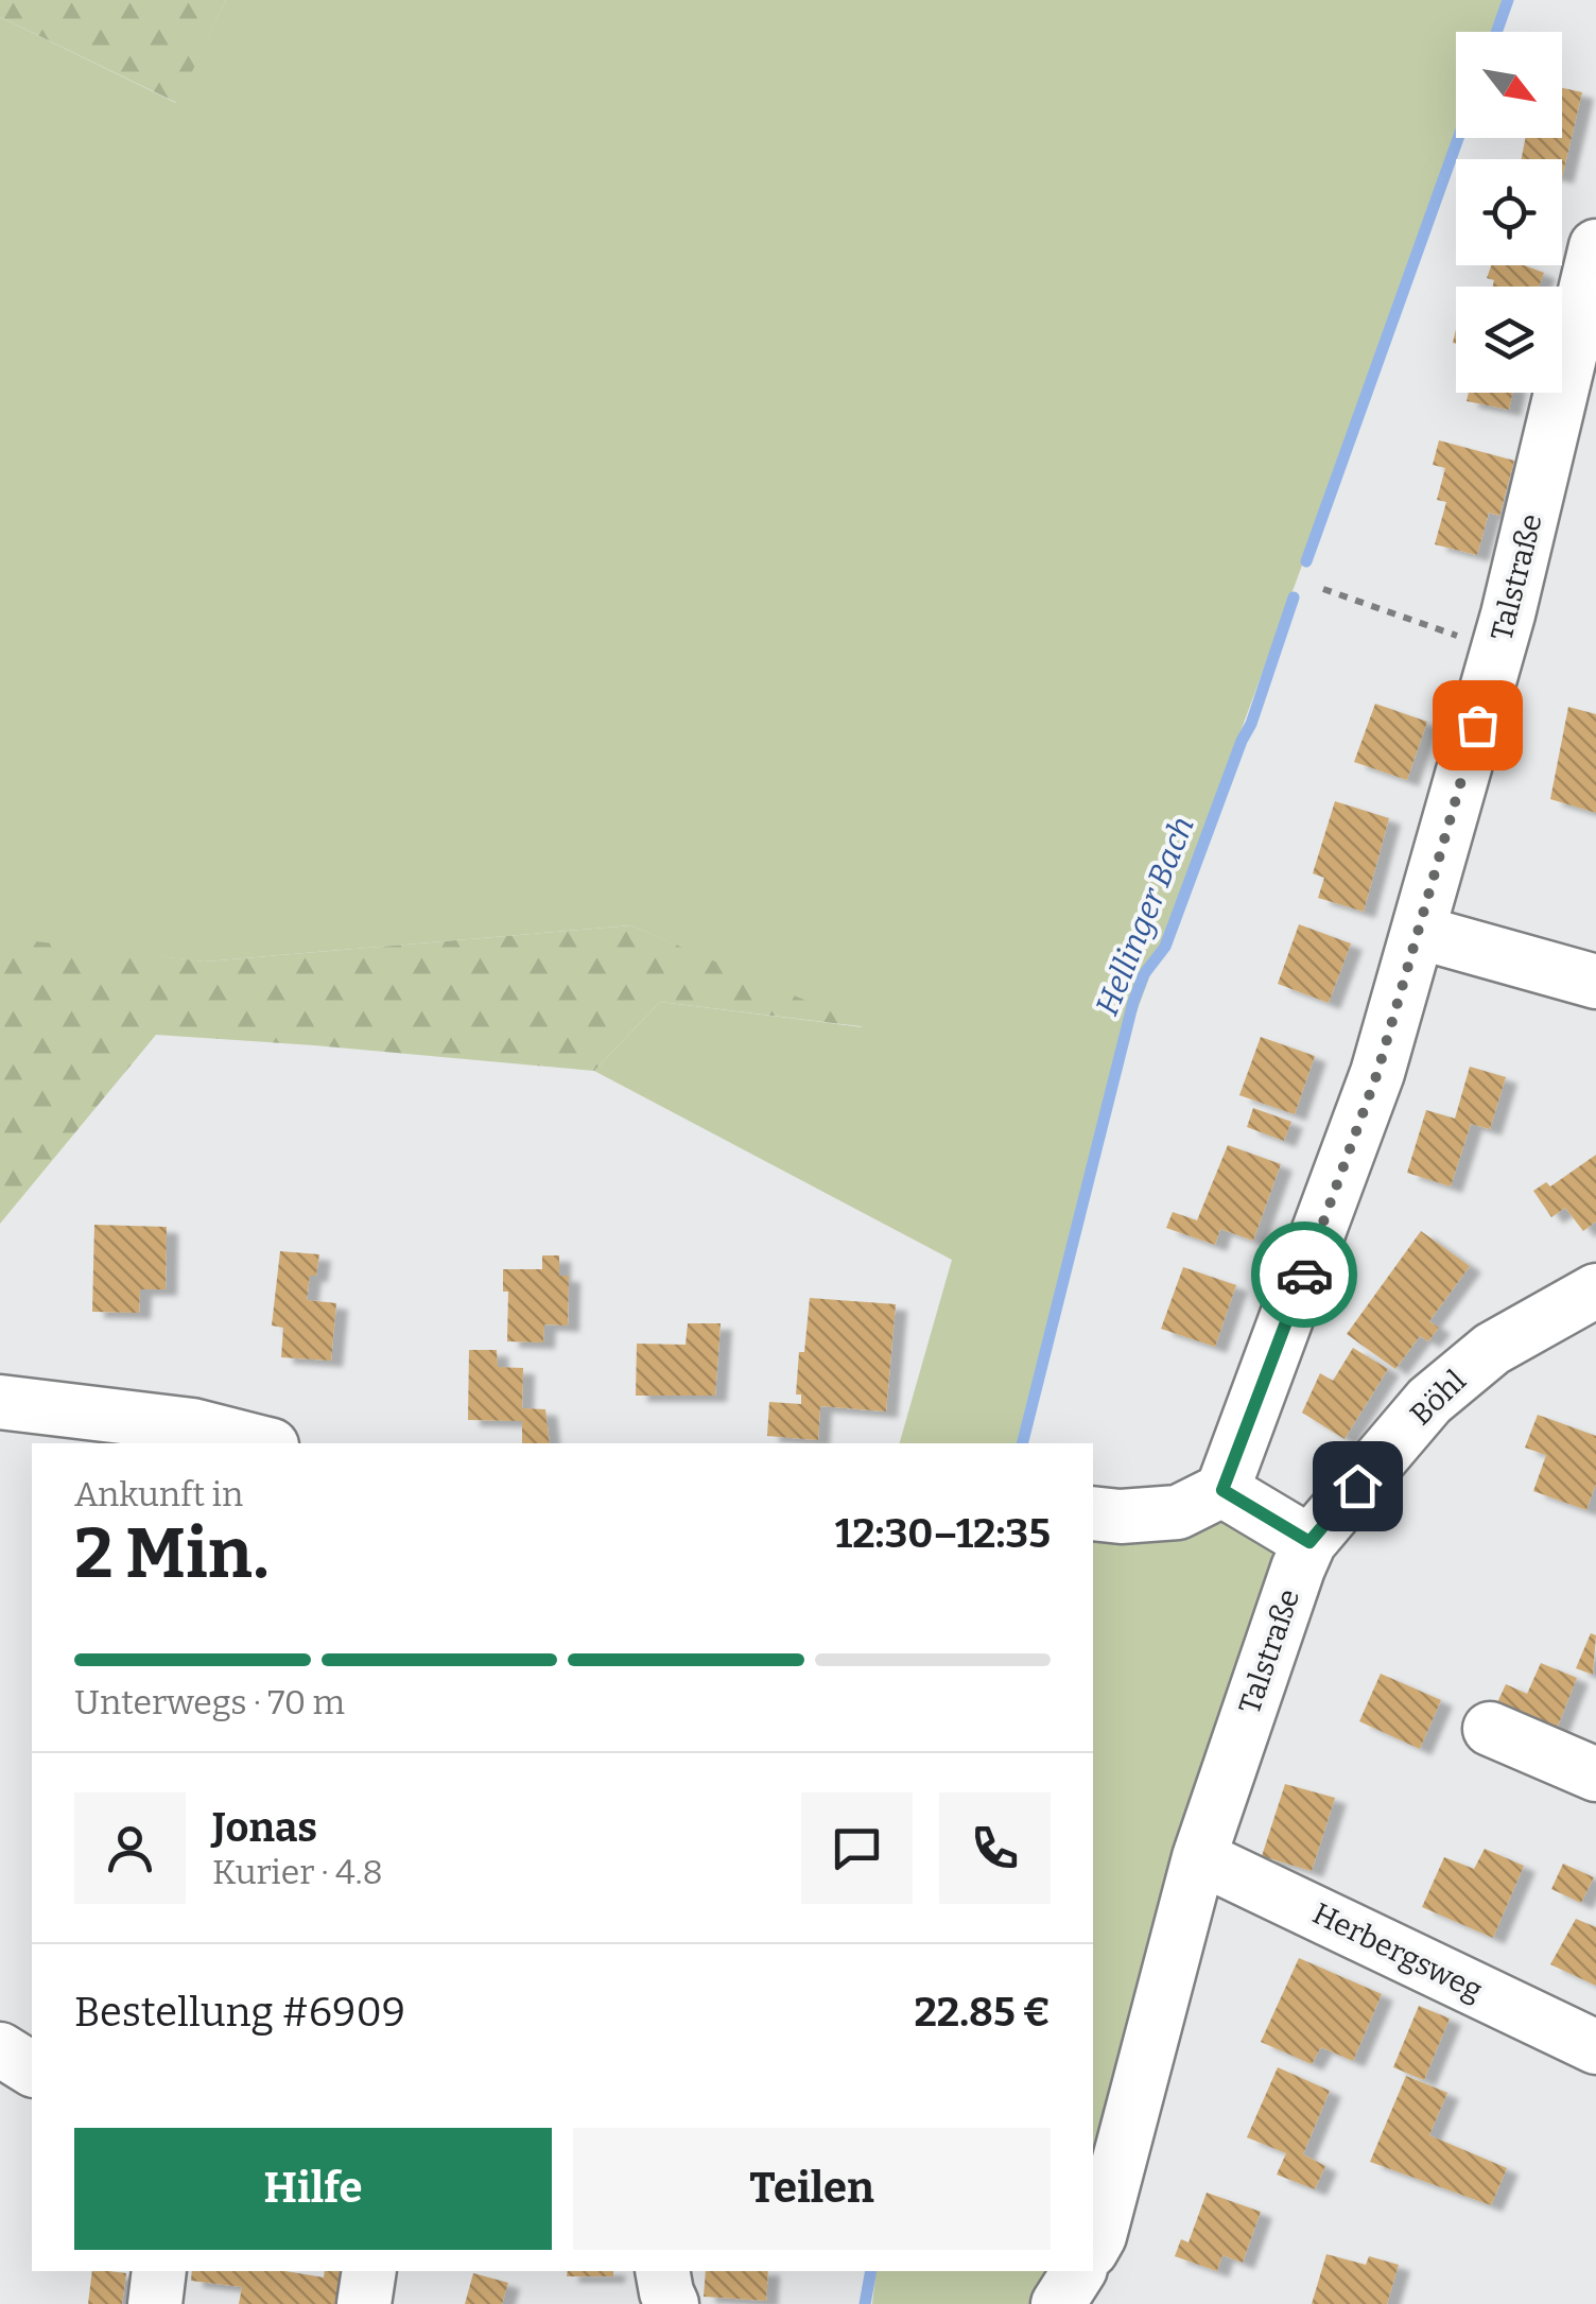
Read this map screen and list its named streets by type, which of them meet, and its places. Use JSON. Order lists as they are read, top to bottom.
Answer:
{
  "streets": {
    "street": ["Talstraße", "Böhl", "Herbergsweg"]
  },
  "crossings": [
    ["Talstraße", "Böhl"],
    ["Talstraße", "Herbergsweg"]
  ],
  "water": ["Hellinger Bach"],
  "north": "bottom right",
  "page": {
    "heading": ["2 Min.", "Ankunft in", "12:30–12:35"],
    "panel": [
      "Jonas",
      "Kurier · 4.8",
      "Bestellung #6909",
      "22.85 €"
    ],
    "bar": "Unterwegs · 70 m",
    "buttons": ["Hilfe", "Teilen"]
  }
}
